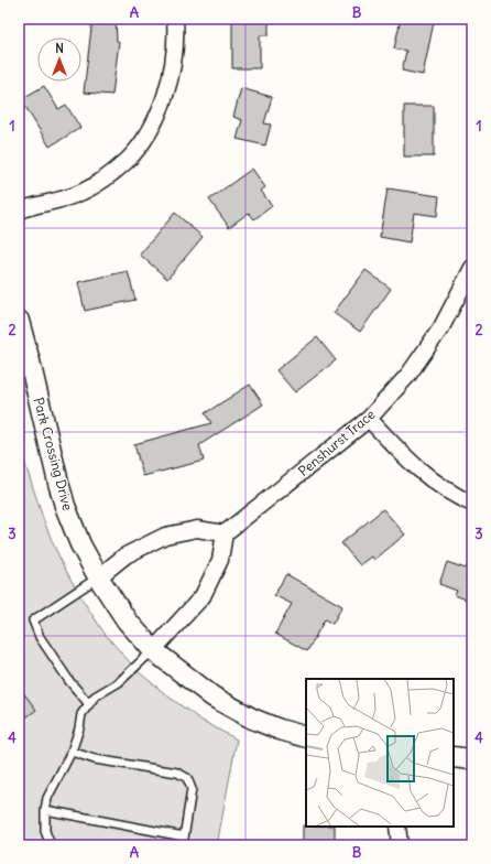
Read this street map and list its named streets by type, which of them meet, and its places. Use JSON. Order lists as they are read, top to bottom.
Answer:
{
  "streets": {
    "street": ["Penshurst Trace", "Park Crossing Drive"]
  },
  "north": "top",
  "grid": {
    "columns": ["A", "B"],
    "rows": [
      "1",
      "2",
      "3",
      "4"
    ]
  }
}
